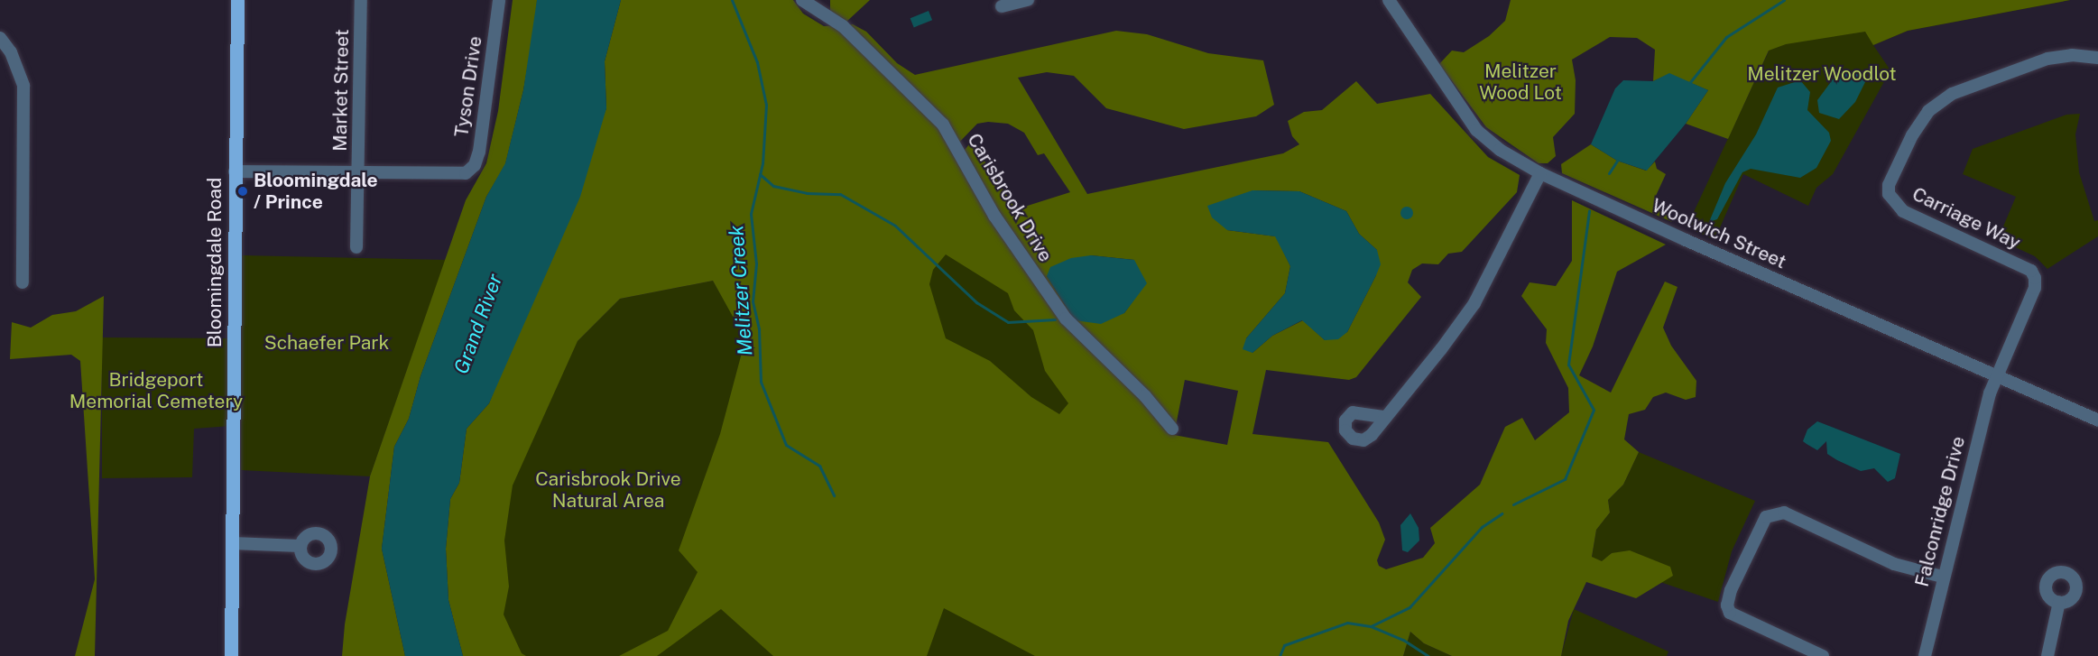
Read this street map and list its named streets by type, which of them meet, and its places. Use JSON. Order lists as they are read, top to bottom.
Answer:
{
  "streets": {
    "main road": ["Bloomingdale Road"],
    "street": [
      "Tyson Drive",
      "Market Street",
      "Carisbrook Drive",
      "Carriage Way",
      "Woolwich Street",
      "Falconridge Drive"
    ]
  },
  "crossings": [
    ["Tyson Drive", "Market Street"],
    ["Carriage Way", "Woolwich Street"],
    ["Carriage Way", "Falconridge Drive"],
    ["Woolwich Street", "Falconridge Drive"]
  ],
  "water": ["Melitzer Creek", "Grand River"],
  "parks": [
    "Melitzer Wood Lot",
    "Melitzer Woodlot",
    "Schaefer Park",
    "Bridgeport Memorial Cemetery",
    "Carisbrook Drive Natural Area"
  ],
  "places": ["Bloomingdale / Prince"]
}
